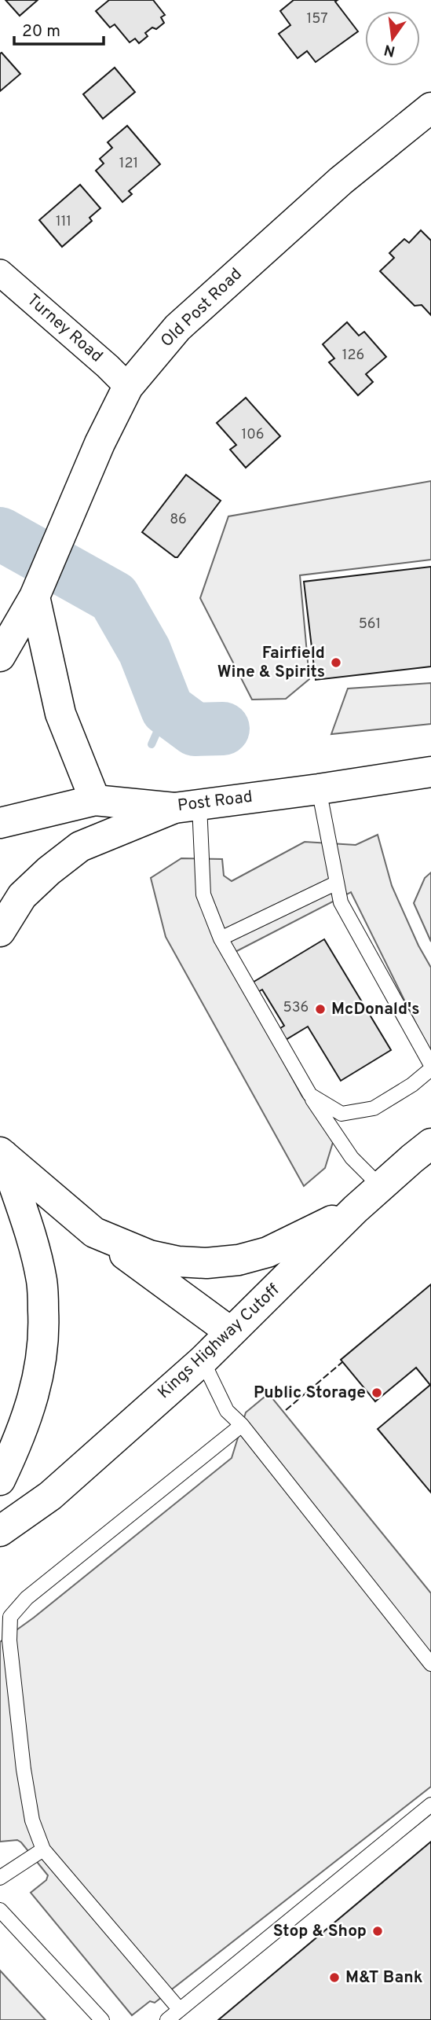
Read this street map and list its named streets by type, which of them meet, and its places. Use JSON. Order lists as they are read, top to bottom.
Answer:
{
  "streets": {
    "main road": ["Old Post Road", "Post Road", "Kings Highway Cutoff"],
    "street": ["Turney Road"]
  },
  "crossings": [
    ["Old Post Road", "Turney Road"]
  ],
  "places": [
    "Fairfield Wine & Spirits",
    "McDonald's",
    "Public Storage",
    "Stop & Shop",
    "M&T Bank"
  ],
  "house_numbers": [
    "157",
    "121",
    "111",
    "126",
    "106",
    "86",
    "561",
    "536"
  ],
  "scale_bar": "20 m",
  "north": "bottom"
}
